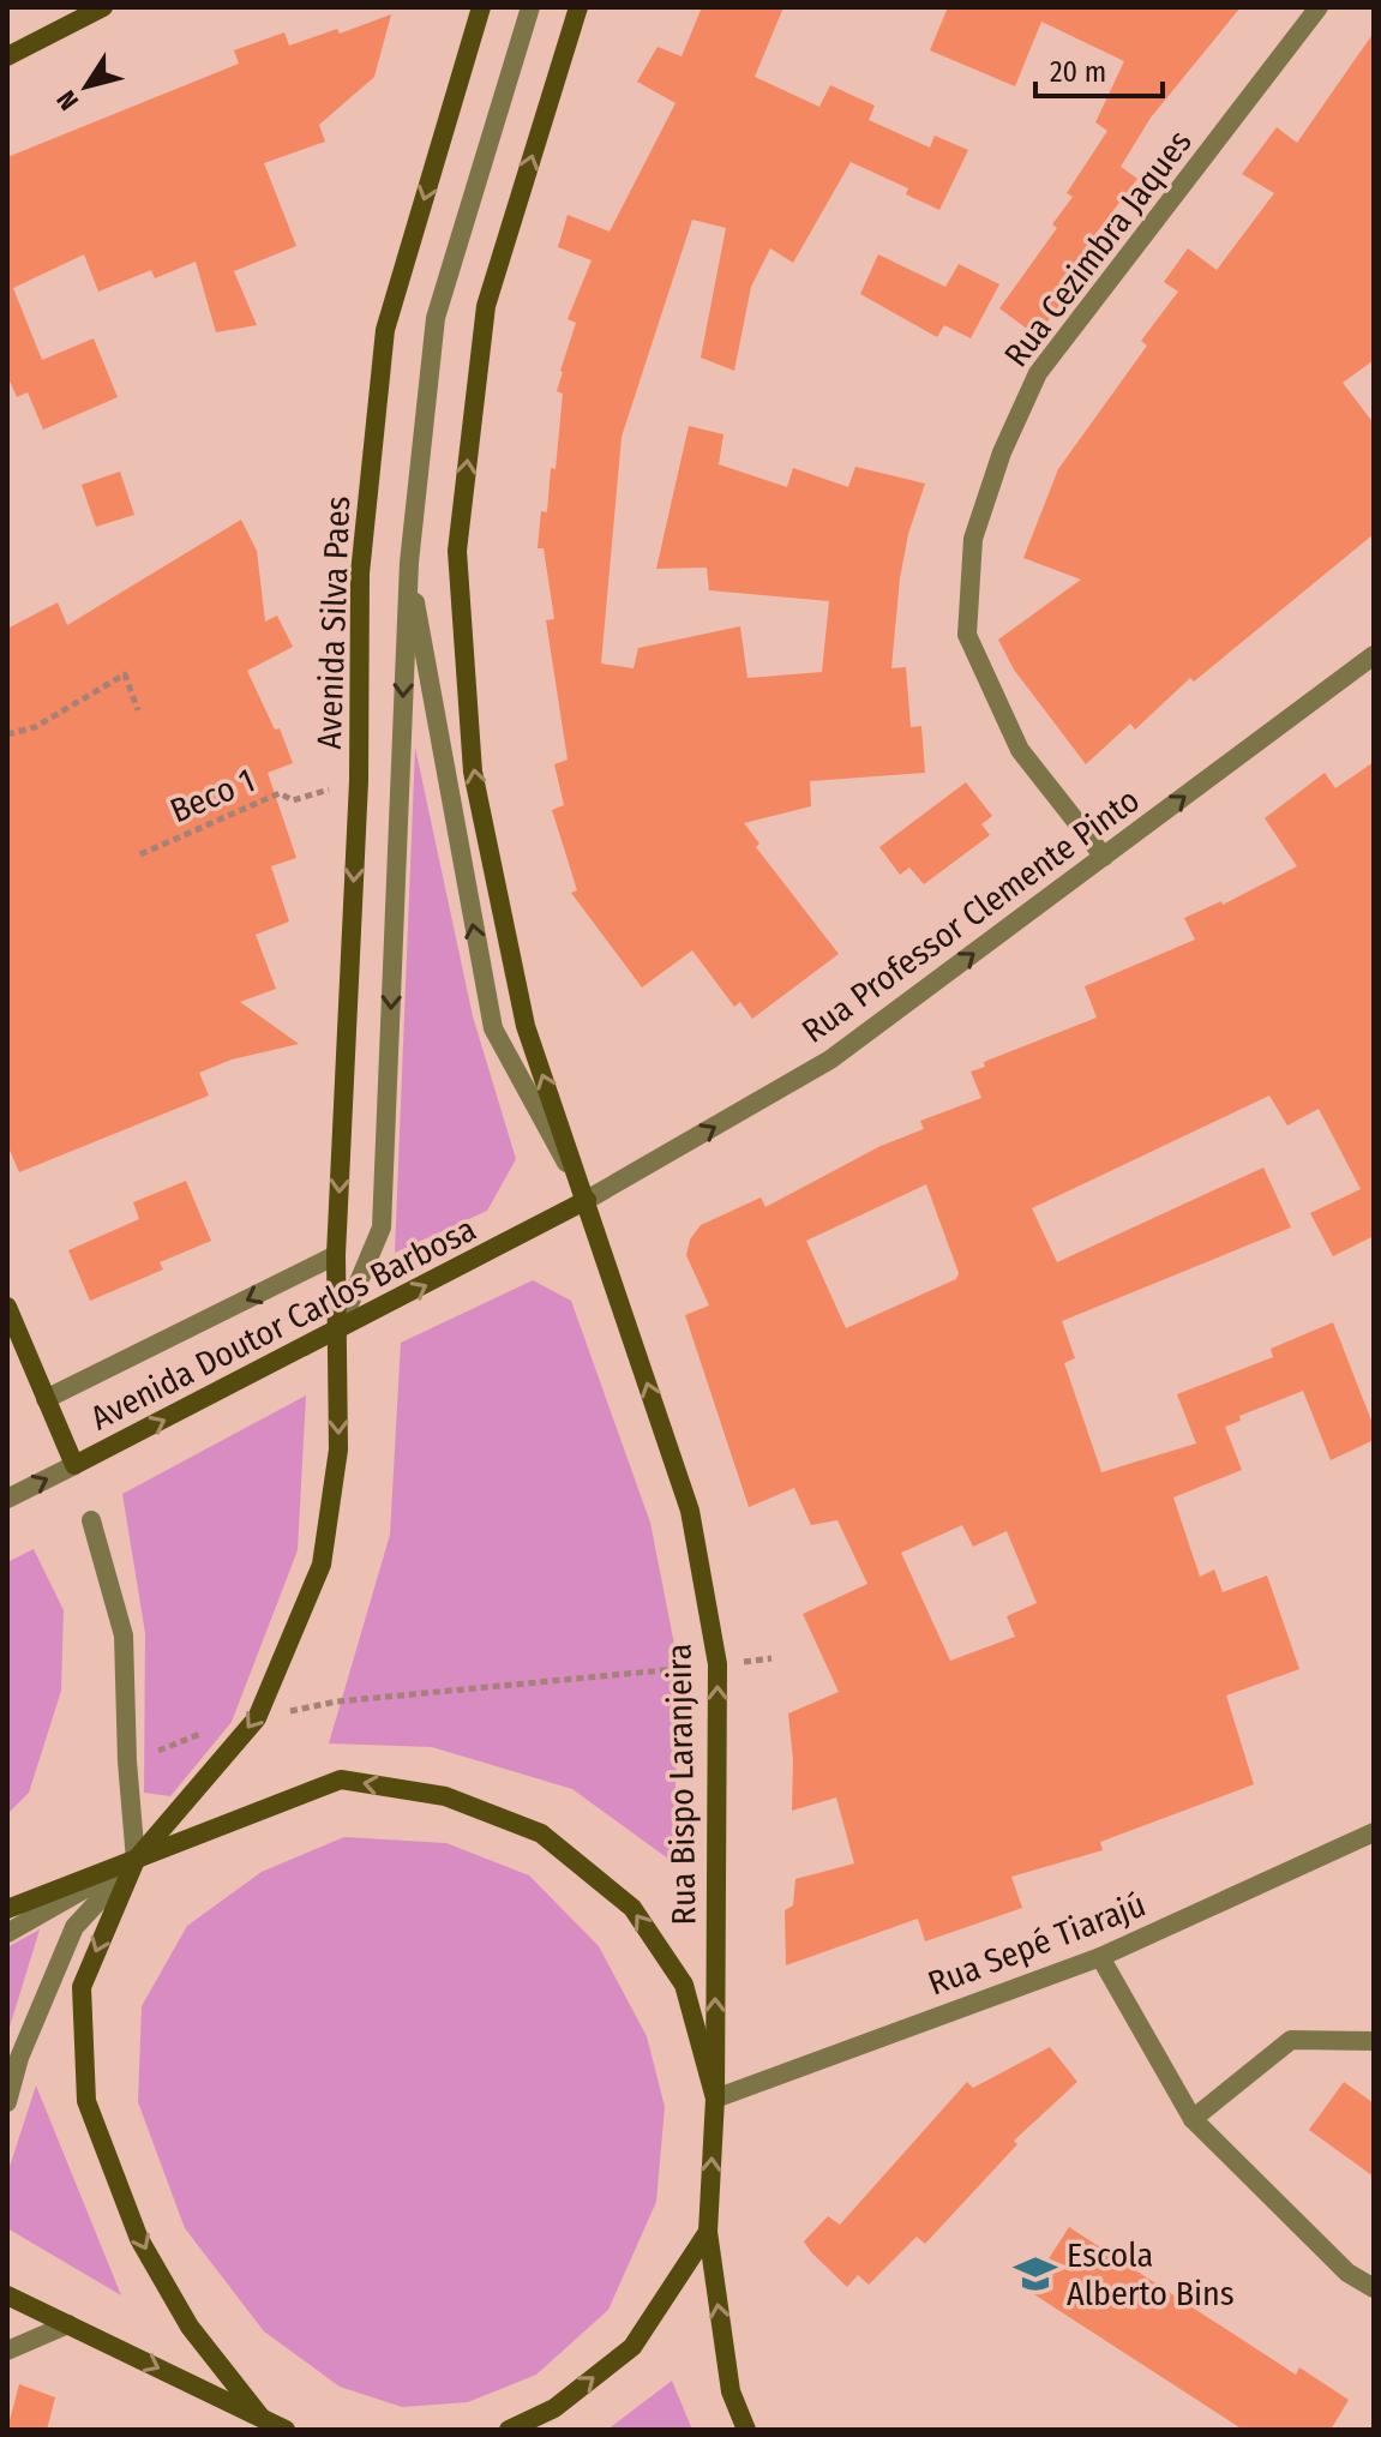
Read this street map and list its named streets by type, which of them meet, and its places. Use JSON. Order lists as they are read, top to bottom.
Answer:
{
  "streets": {
    "main road": ["Avenida Silva Paes", "Avenida Doutor Carlos Barbosa", "Rua Bispo Laranjeira"],
    "street": ["Rua Cezimbra Jaques", "Rua Professor Clemente Pinto", "Rua Sepé Tiarajú"],
    "path": ["Beco 1"]
  },
  "crossings": [
    ["Rua Cezimbra Jaques", "Rua Professor Clemente Pinto"],
    ["Avenida Silva Paes", "Beco 1"],
    ["Avenida Silva Paes", "Avenida Doutor Carlos Barbosa"],
    ["Rua Professor Clemente Pinto", "Avenida Doutor Carlos Barbosa"],
    ["Rua Professor Clemente Pinto", "Rua Bispo Laranjeira"],
    ["Avenida Doutor Carlos Barbosa", "Rua Bispo Laranjeira"],
    ["Rua Bispo Laranjeira", "Rua Sepé Tiarajú"]
  ],
  "one_way": ["Rua Professor Clemente Pinto", "Avenida Doutor Carlos Barbosa", "Rua Bispo Laranjeira"],
  "places": {
    "school or university": ["Escola Alberto Bins"]
  },
  "scale_bar": "20 m",
  "north": "bottom left"
}
